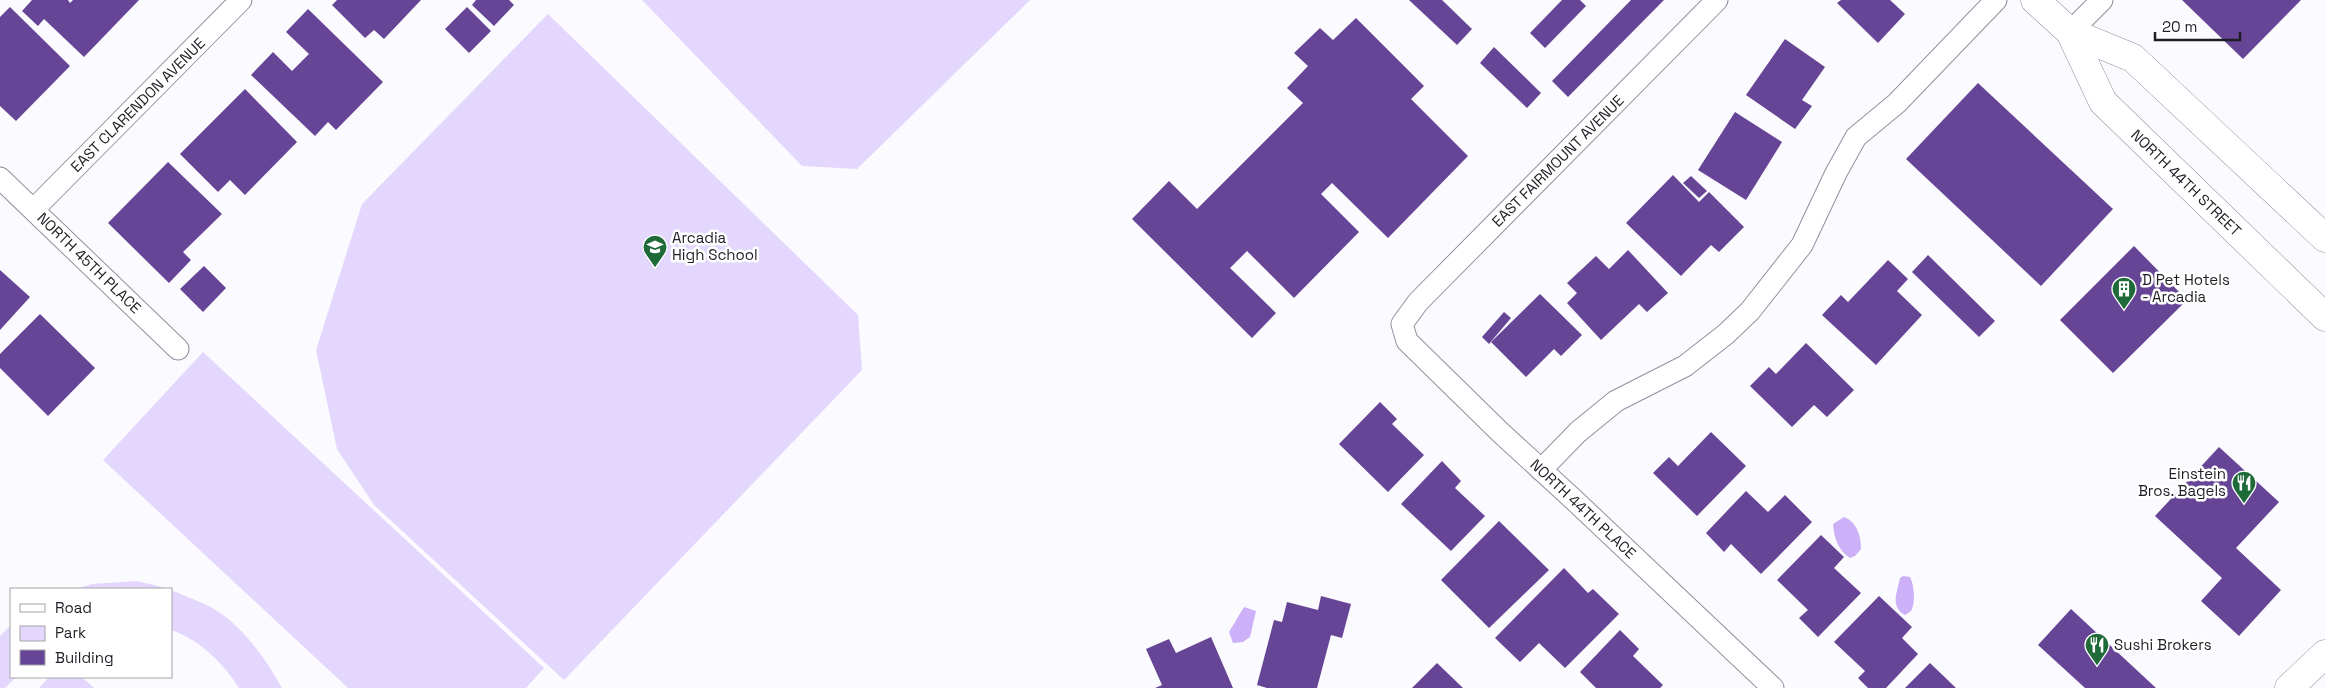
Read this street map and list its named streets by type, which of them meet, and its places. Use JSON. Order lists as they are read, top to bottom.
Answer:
{
  "streets": {
    "main road": ["NORTH 44TH STREET"],
    "street": [
      "EAST CLARENDON AVENUE",
      "EAST FAIRMOUNT AVENUE",
      "NORTH 45TH PLACE",
      "NORTH 44TH PLACE"
    ]
  },
  "crossings": [
    ["EAST CLARENDON AVENUE", "NORTH 45TH PLACE"],
    ["EAST FAIRMOUNT AVENUE", "NORTH 44TH PLACE"]
  ],
  "places": {
    "school or university": ["Arcadia High School"],
    "building": ["D Pet Hotels - Arcadia"],
    "restaurant": ["Einstein Bros. Bagels", "Sushi Brokers"]
  },
  "legend": ["Road", "Park", "Building"],
  "scale_bar": "20 m"
}
